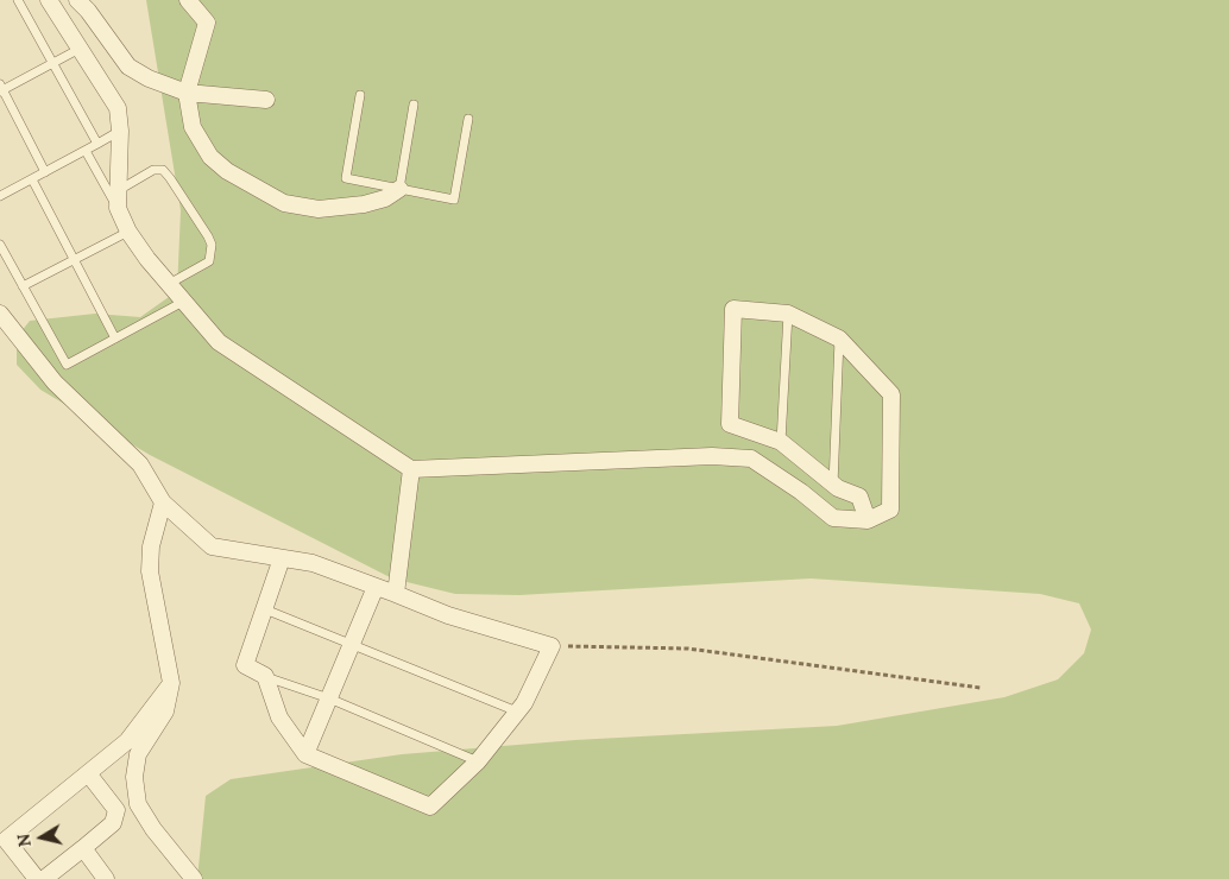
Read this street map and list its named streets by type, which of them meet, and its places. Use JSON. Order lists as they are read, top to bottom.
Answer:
{
  "north": "left"
}
